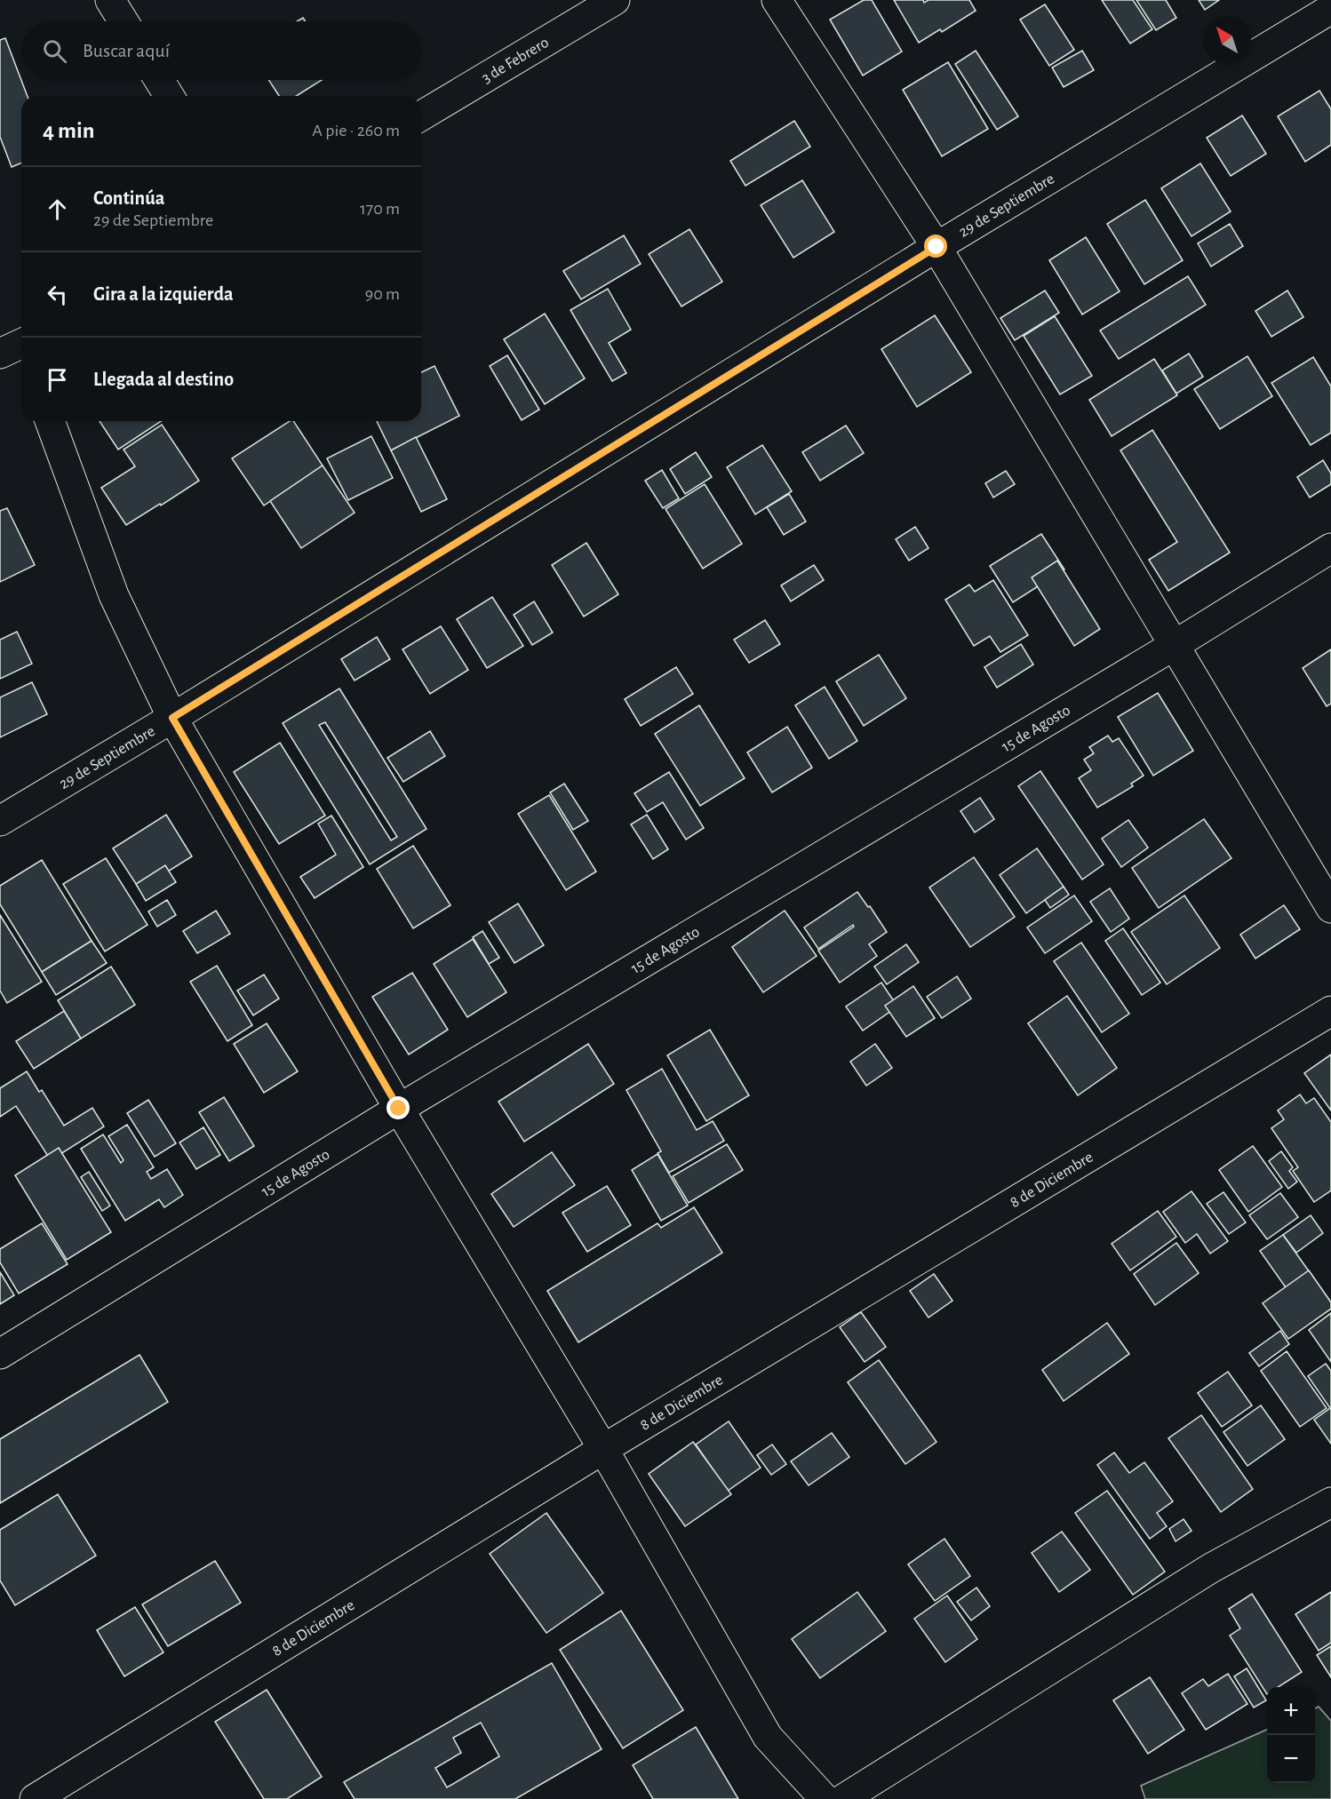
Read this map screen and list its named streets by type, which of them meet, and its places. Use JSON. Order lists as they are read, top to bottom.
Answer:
{
  "streets": {
    "street": [
      "3 de Febrero",
      "29 de Septiembre",
      "15 de Agosto",
      "8 de Diciembre"
    ]
  },
  "north": "top left",
  "page": {
    "search": "Buscar aquí",
    "heading": ["4 min", "A pie · 260 m"],
    "list": [
      ["Continúa", "29 de Septiembre", "170 m"],
      ["Gira a la izquierda", "90 m"],
      "Llegada al destino"
    ],
    "map_buttons": ["+", "−"]
  }
}
